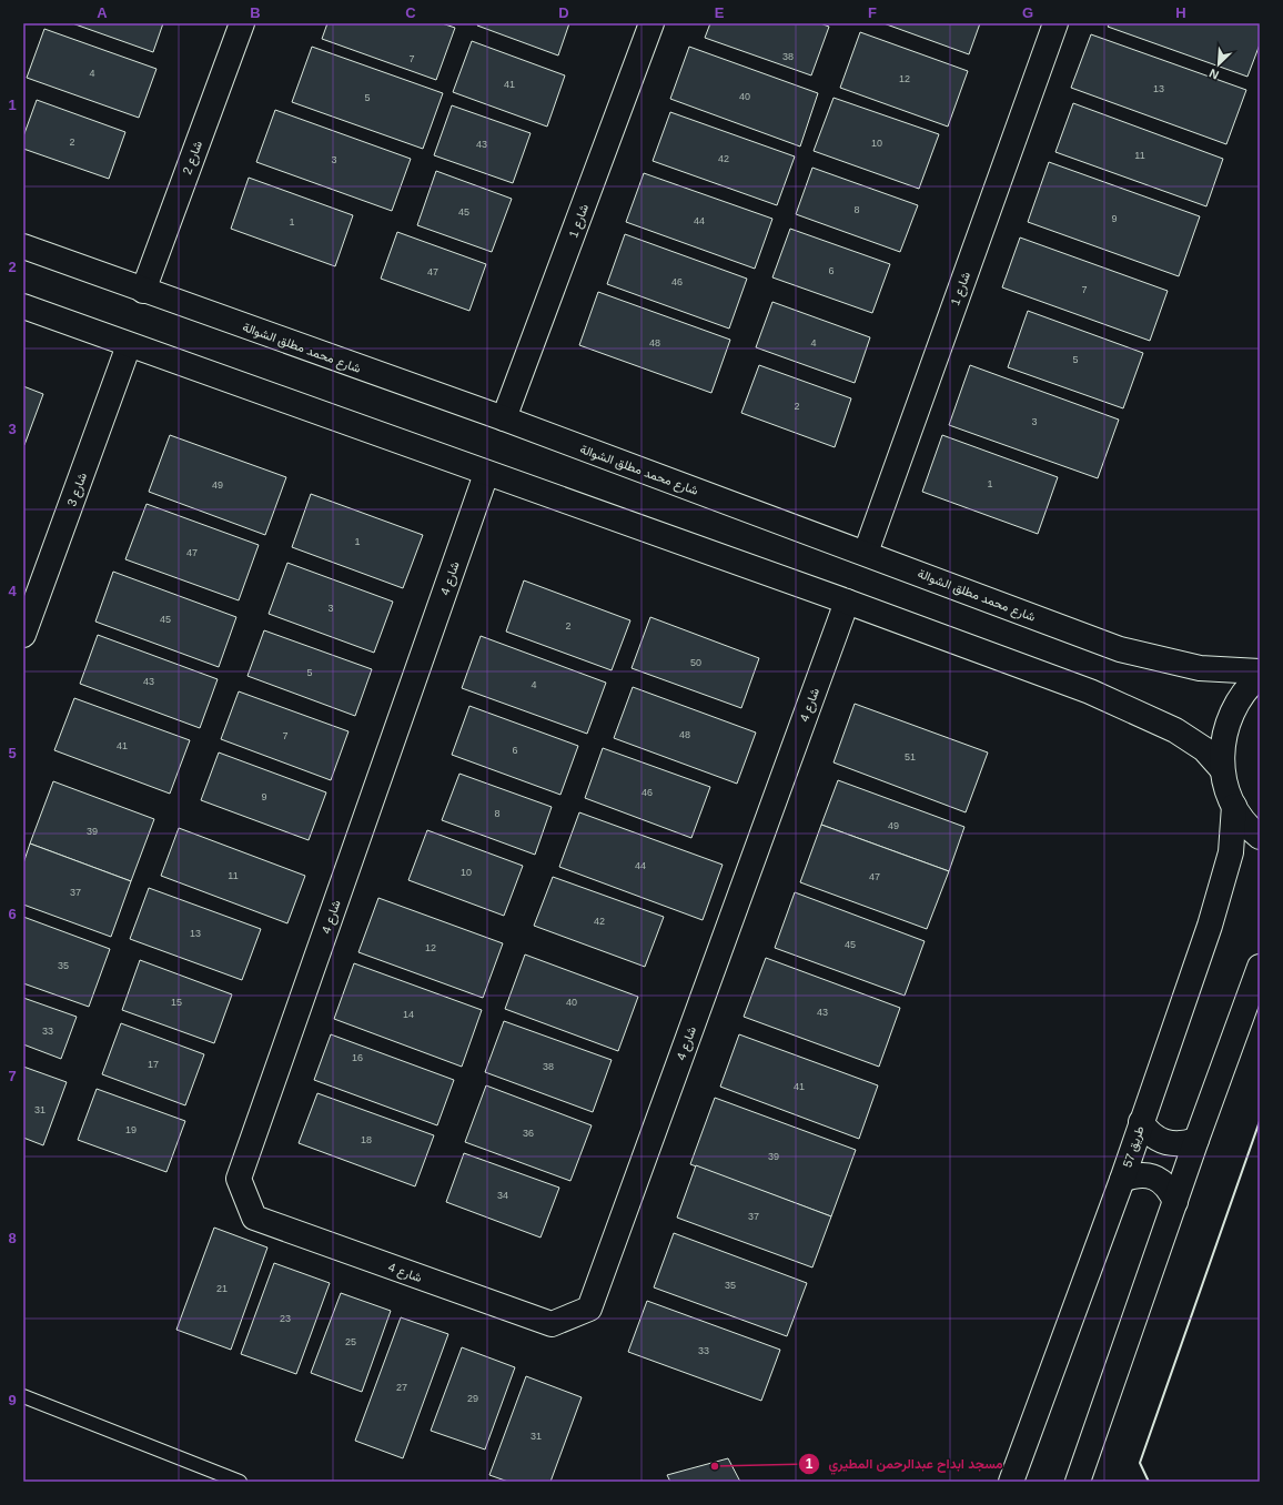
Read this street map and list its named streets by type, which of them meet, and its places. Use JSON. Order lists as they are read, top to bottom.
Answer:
{
  "streets": {
    "street": [
      "شارع 2",
      "شارع 1",
      "شارع محمد مطلق الشوالة",
      "شارع 3",
      "شارع 4",
      "طريق 57"
    ]
  },
  "crossings": [
    ["شارع 2", "شارع محمد مطلق الشوالة"],
    ["شارع 1", "شارع محمد مطلق الشوالة"]
  ],
  "places": ["مسجد ابداح عبدالرحمن المطيري"],
  "house_numbers": [
    "38",
    "7",
    "4",
    "12",
    "41",
    "13",
    "40",
    "5",
    "2",
    "10",
    "43",
    "11",
    "42",
    "3",
    "8",
    "45",
    "9",
    "44",
    "1",
    "6",
    "47",
    "46",
    "7",
    "48",
    "4",
    "5",
    "2",
    "3",
    "1",
    "49",
    "1",
    "47",
    "3",
    "45",
    "2",
    "50",
    "5",
    "43",
    "4",
    "48",
    "7",
    "41",
    "6",
    "51",
    "46",
    "9",
    "8",
    "49",
    "39",
    "44",
    "10",
    "11",
    "47",
    "37",
    "42",
    "13",
    "45",
    "12",
    "35",
    "15",
    "40",
    "43",
    "14",
    "33",
    "16",
    "17",
    "38",
    "41",
    "31",
    "19",
    "36",
    "18",
    "39",
    "34",
    "37",
    "35",
    "21",
    "23",
    "25",
    "33",
    "27",
    "29",
    "31"
  ],
  "north": "bottom left",
  "grid": {
    "columns": [
      "A",
      "B",
      "C",
      "D",
      "E",
      "F",
      "G",
      "H"
    ],
    "rows": [
      "1",
      "2",
      "3",
      "4",
      "5",
      "6",
      "7",
      "8",
      "9"
    ]
  }
}
